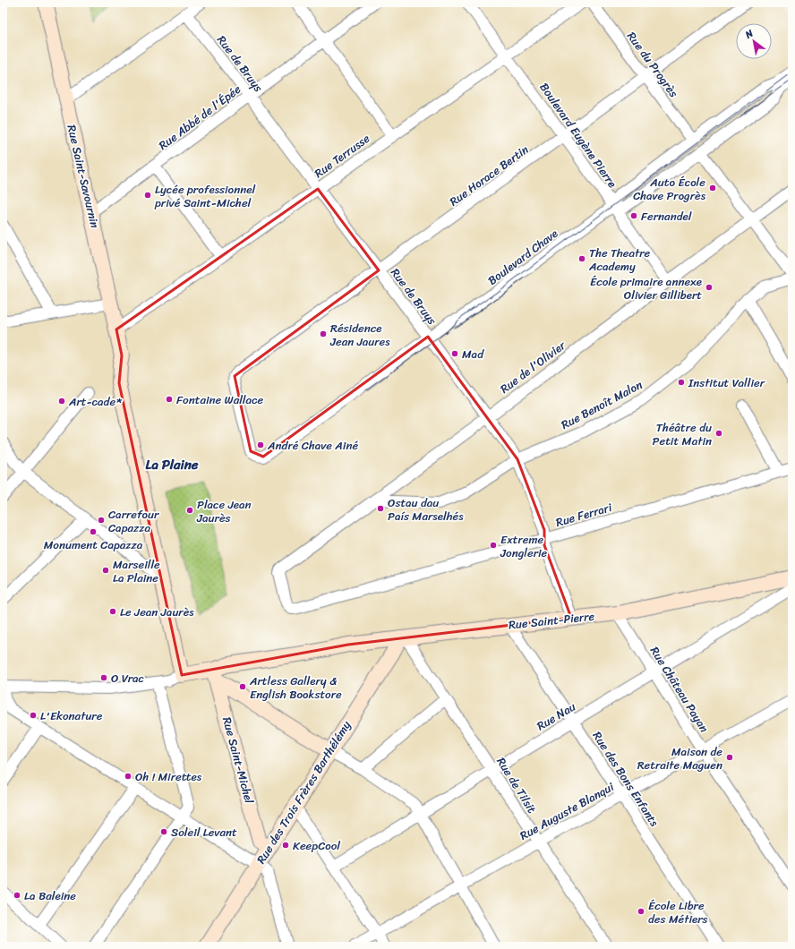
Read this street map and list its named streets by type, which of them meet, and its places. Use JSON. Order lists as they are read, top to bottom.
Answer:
{
  "streets": {
    "street": [
      "Rue de Bruys",
      "Rue du Progrès",
      "Rue Abbé de l'Épée",
      "Boulevard Eugène Pierre",
      "Rue Terrusse",
      "Rue Horace Bertin",
      "Rue Saint-Savournin",
      "Boulevard Chave",
      "Rue de l'Olivier",
      "Rue Benoît Malon",
      "Rue Ferrari",
      "Rue Saint-Pierre",
      "Rue Château Payan",
      "Rue Nau",
      "Rue Saint-Michel",
      "Rue des Bons Enfants",
      "Rue de Tilsit",
      "Rue des Trois Frères Barthélémy",
      "Rue Auguste Blanqui"
    ]
  },
  "crossings": [
    ["Rue de Bruys", "Rue Abbé de l'Épée"],
    ["Rue de Bruys", "Rue Terrusse"],
    ["Rue de Bruys", "Rue Horace Bertin"],
    ["Rue de Bruys", "Boulevard Chave"],
    ["Rue de Bruys", "Rue de l'Olivier"],
    ["Rue de Bruys", "Rue Benoît Malon"],
    ["Rue de Bruys", "Rue Ferrari"],
    ["Rue de Bruys", "Rue Saint-Pierre"],
    ["Rue du Progrès", "Rue Horace Bertin"],
    ["Rue du Progrès", "Boulevard Chave"],
    ["Rue Abbé de l'Épée", "Rue Saint-Savournin"],
    ["Boulevard Eugène Pierre", "Rue Terrusse"],
    ["Boulevard Eugène Pierre", "Rue Horace Bertin"],
    ["Boulevard Eugène Pierre", "Boulevard Chave"],
    ["Boulevard Eugène Pierre", "Rue de l'Olivier"],
    ["Rue Terrusse", "Rue Saint-Savournin"],
    ["Rue Horace Bertin", "Boulevard Chave"],
    ["Rue de l'Olivier", "Rue Benoît Malon"],
    ["Rue de l'Olivier", "Rue Ferrari"],
    ["Rue Saint-Pierre", "Rue Château Payan"],
    ["Rue Saint-Pierre", "Rue Saint-Michel"],
    ["Rue Saint-Pierre", "Rue des Bons Enfants"],
    ["Rue Saint-Pierre", "Rue de Tilsit"],
    ["Rue Saint-Pierre", "Rue des Trois Frères Barthélémy"],
    ["Rue Château Payan", "Rue Nau"],
    ["Rue Château Payan", "Rue Auguste Blanqui"],
    ["Rue Nau", "Rue des Bons Enfants"],
    ["Rue Nau", "Rue de Tilsit"],
    ["Rue Saint-Michel", "Rue des Trois Frères Barthélémy"],
    ["Rue des Bons Enfants", "Rue Auguste Blanqui"],
    ["Rue de Tilsit", "Rue des Trois Frères Barthélémy"],
    ["Rue de Tilsit", "Rue Auguste Blanqui"]
  ],
  "districts": ["La Plaine"],
  "places": [
    "Auto École Chave Progrès",
    "Lycée professionnel privé Saint-Michel",
    "Fernandel",
    "The Theatre Academy",
    "École primaire annexe Olivier Gillibert",
    "Résidence Jean Jaures",
    "Mad",
    "Institut Vallier",
    "Fontaine Wallace",
    "Art-cade*",
    "Théâtre du Petit Matin",
    "André Chave Ainé",
    "Ostau dau País Marselhés",
    "Place Jean Jaurès",
    "Carrefour Capazza",
    "Monument Capazza",
    "Extreme Jonglerie",
    "Marseille La Plaine",
    "Le Jean Jaurès",
    "O Vrac",
    "Artless Gallery & English Bookstore",
    "L'Ekonature",
    "Maison de Retraite Maguen",
    "Oh ! Mirettes",
    "Soleil Levant",
    "KeepCool",
    "La Baleine",
    "École Libre des Métiers"
  ],
  "north": "top left"
}
